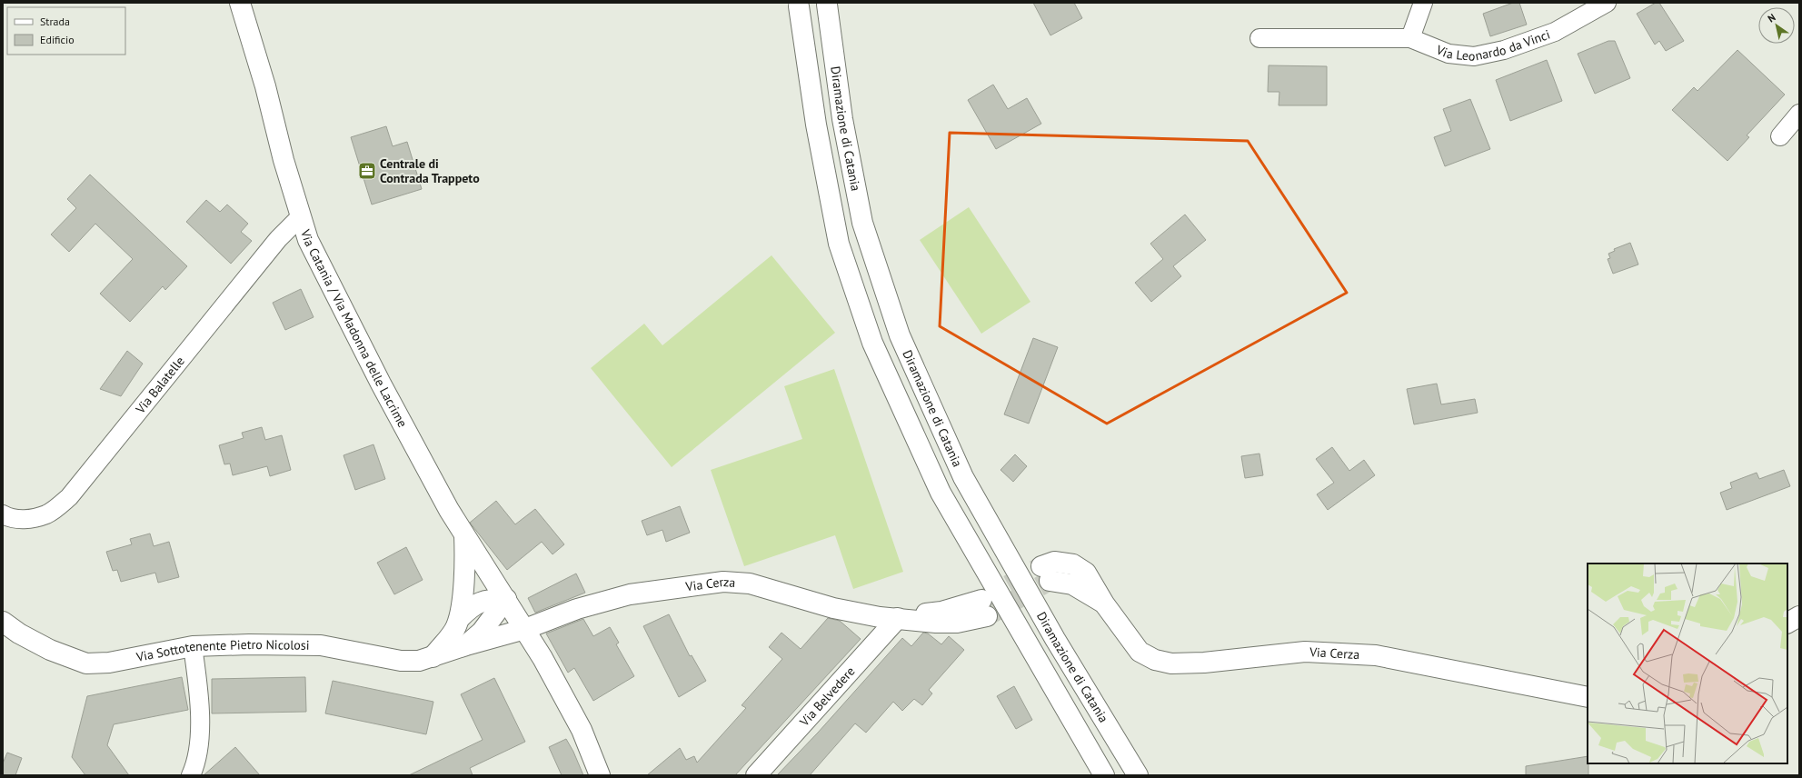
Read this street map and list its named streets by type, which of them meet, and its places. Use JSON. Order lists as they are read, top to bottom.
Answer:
{
  "streets": {
    "main road": [
      "Diramazione di Catania",
      "Via Catania / Via Madonna delle Lacrime",
      "Via Cerza",
      "Via Sottotenente Pietro Nicolosi",
      "Via Belvedere"
    ],
    "street": ["Via Leonardo da Vinci", "Via Balatelle"]
  },
  "crossings": [
    ["Via Catania / Via Madonna delle Lacrime", "Via Balatelle"],
    ["Via Catania / Via Madonna delle Lacrime", "Via Cerza"],
    ["Via Cerza", "Via Sottotenente Pietro Nicolosi"],
    ["Via Cerza", "Via Belvedere"]
  ],
  "places": {
    "office": ["Centrale di Contrada Trappeto"]
  },
  "legend": ["Strada", "Edificio"],
  "north": "top left"
}
